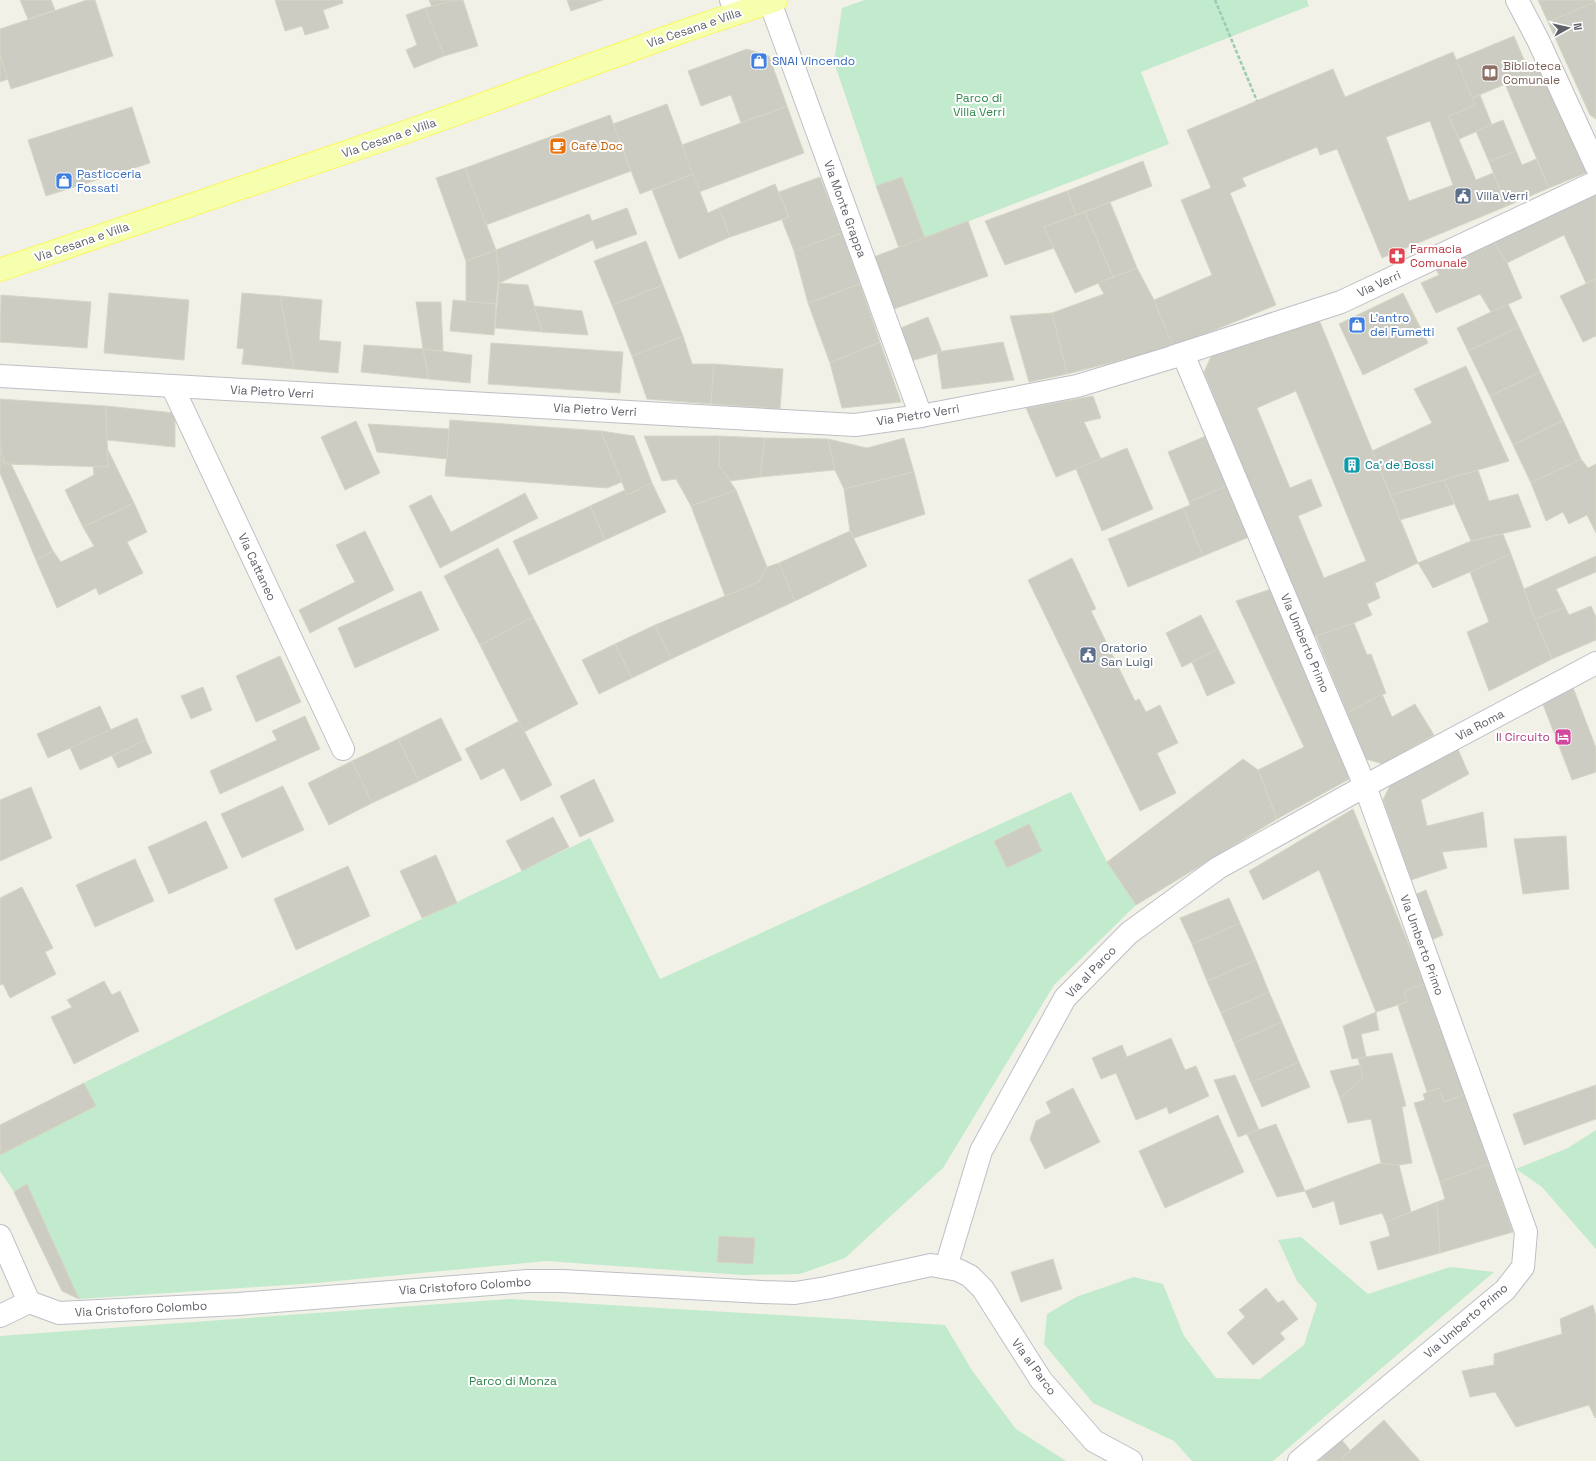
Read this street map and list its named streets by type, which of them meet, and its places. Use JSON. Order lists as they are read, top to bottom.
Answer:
{
  "streets": {
    "main road": ["Via Cesana e Villa"],
    "street": [
      "Via Monte Grappa",
      "Via Verri",
      "Via Pietro Verri",
      "Via Cattaneo",
      "Via Umberto Primo",
      "Via Roma",
      "Via al Parco",
      "Via Cristoforo Colombo"
    ]
  },
  "crossings": [
    ["Via Cesana e Villa", "Via Monte Grappa"],
    ["Via Monte Grappa", "Via Pietro Verri"],
    ["Via Verri", "Via Pietro Verri"],
    ["Via Verri", "Via Umberto Primo"],
    ["Via Pietro Verri", "Via Cattaneo"],
    ["Via Pietro Verri", "Via Umberto Primo"],
    ["Via Umberto Primo", "Via Roma"],
    ["Via Umberto Primo", "Via al Parco"],
    ["Via Roma", "Via al Parco"],
    ["Via al Parco", "Via Cristoforo Colombo"]
  ],
  "parks": ["Parco di Villa Verri", "Parco di Monza"],
  "places": {
    "shop": ["SNAI Vincendo", "Pasticceria Fossati", "L'antro dei Fumetti"],
    "library": ["Biblioteca Comunale"],
    "cafe": ["Cafè Doc"],
    "public building": ["Villa Verri", "Oratorio San Luigi"],
    "pharmacy": ["Farmacia Comunale"],
    "building": ["Ca' de Bossi"],
    "hotel": ["Il Circuito"]
  },
  "north": "right"
}
